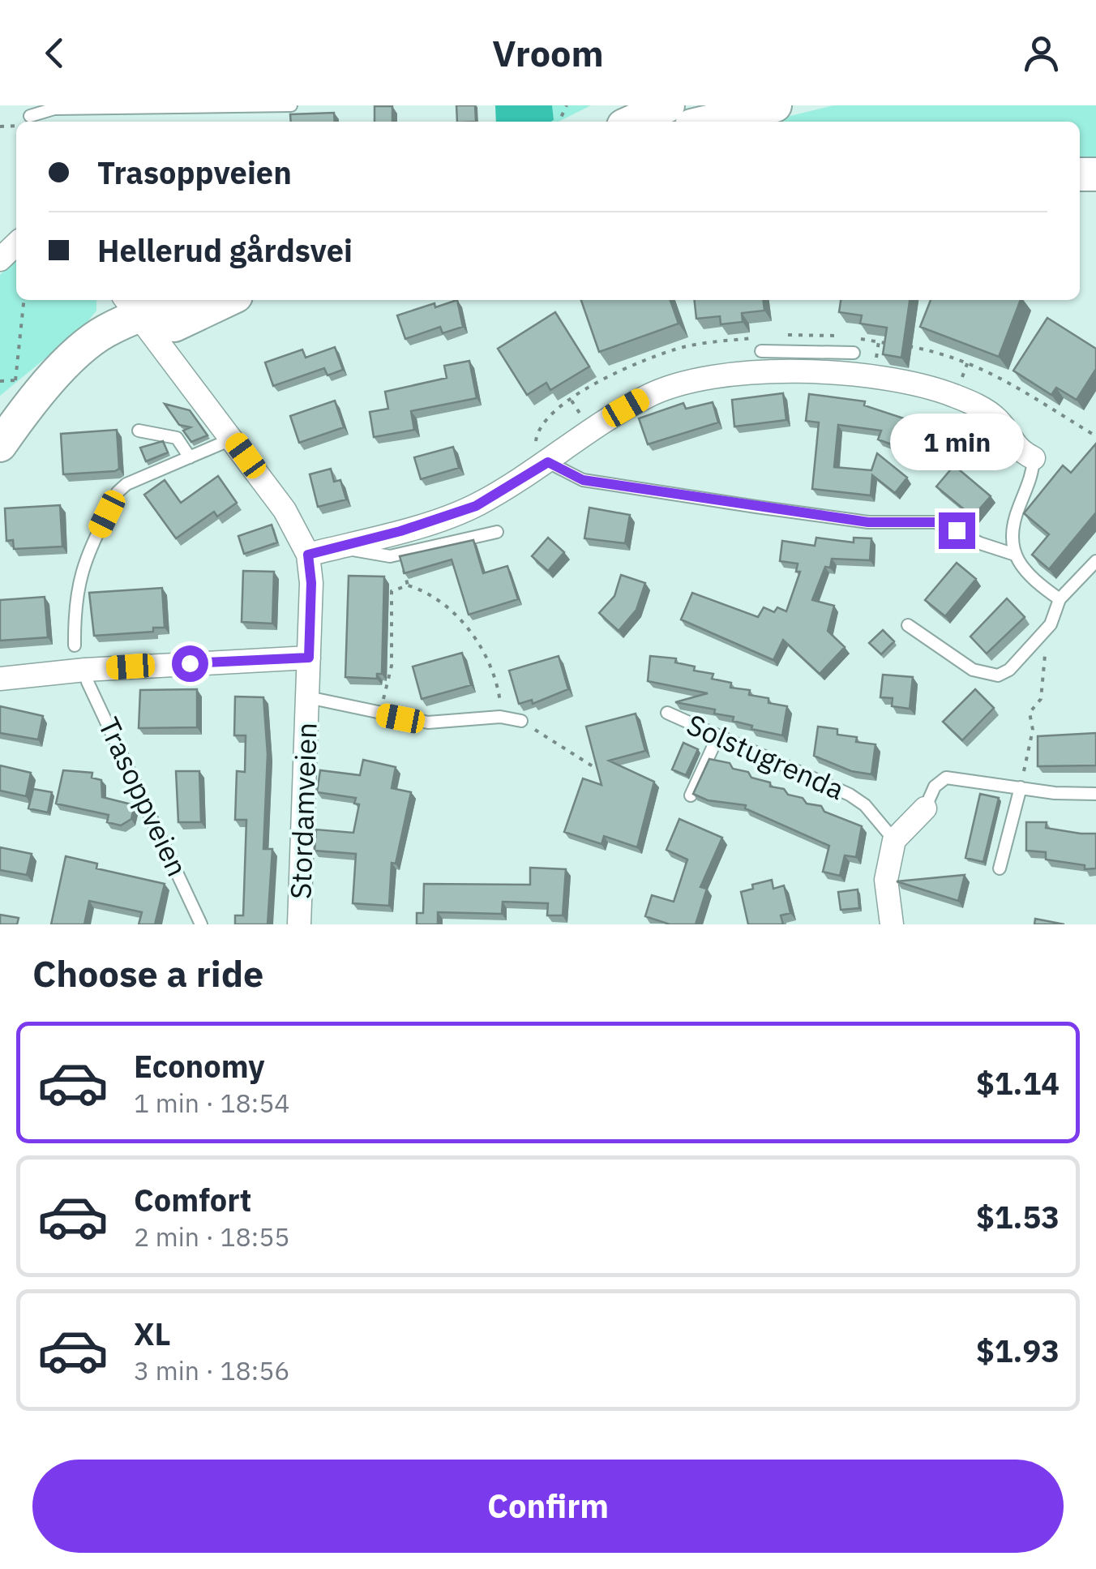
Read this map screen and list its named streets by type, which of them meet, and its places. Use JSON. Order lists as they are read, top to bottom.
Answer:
{
  "streets": {
    "street": ["Stordamveien"],
    "lane": ["Solstugrenda", "Trasoppveien"]
  },
  "page": {
    "header": "Vroom",
    "banner": ["Trasoppveien", "Hellerud gårdsvei"],
    "bubble": "1 min",
    "heading": "Choose a ride",
    "list": [
      {
        "name": "Economy",
        "note": "1 min · 18:54",
        "value": "$1.14"
      },
      {
        "name": "Comfort",
        "note": "2 min · 18:55",
        "value": "$1.53"
      },
      {
        "name": "XL",
        "note": "3 min · 18:56",
        "value": "$1.93"
      }
    ],
    "buttons": "Confirm"
  }
}
